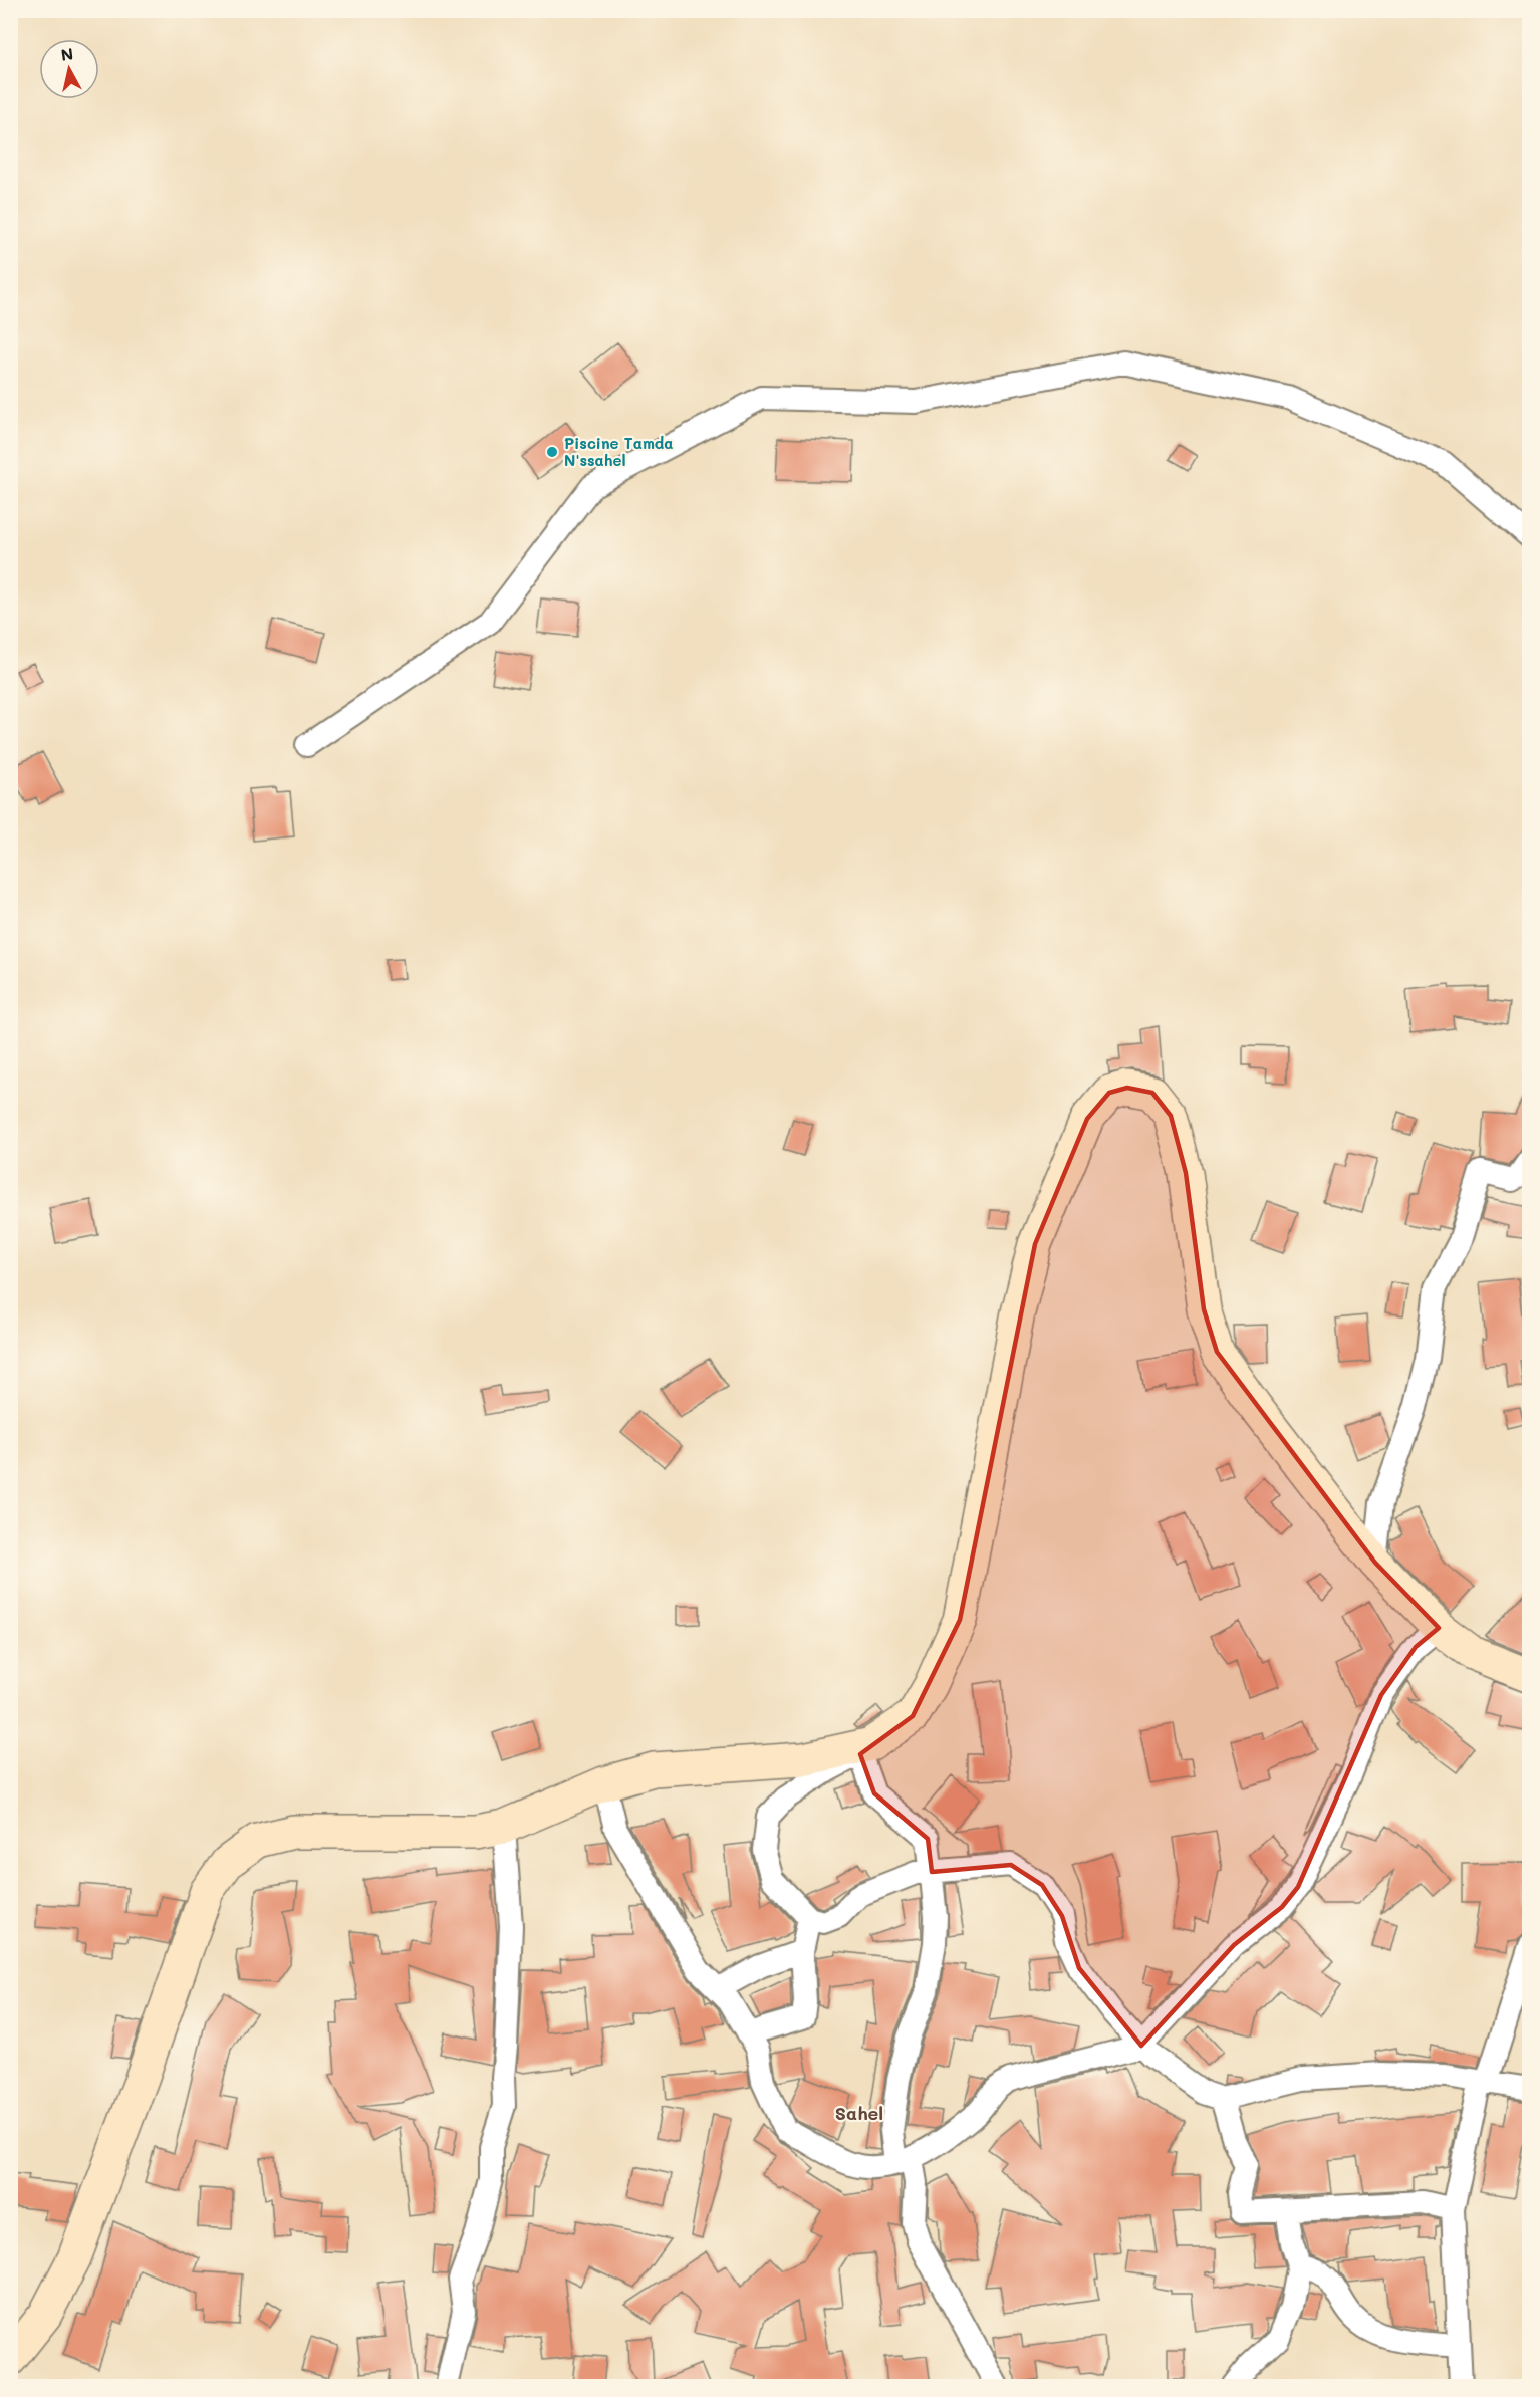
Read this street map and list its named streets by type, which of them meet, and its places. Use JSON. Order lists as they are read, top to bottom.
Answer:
{
  "districts": ["Sahel"],
  "places": ["Piscine Tamda N'ssahel"],
  "north": "top"
}
